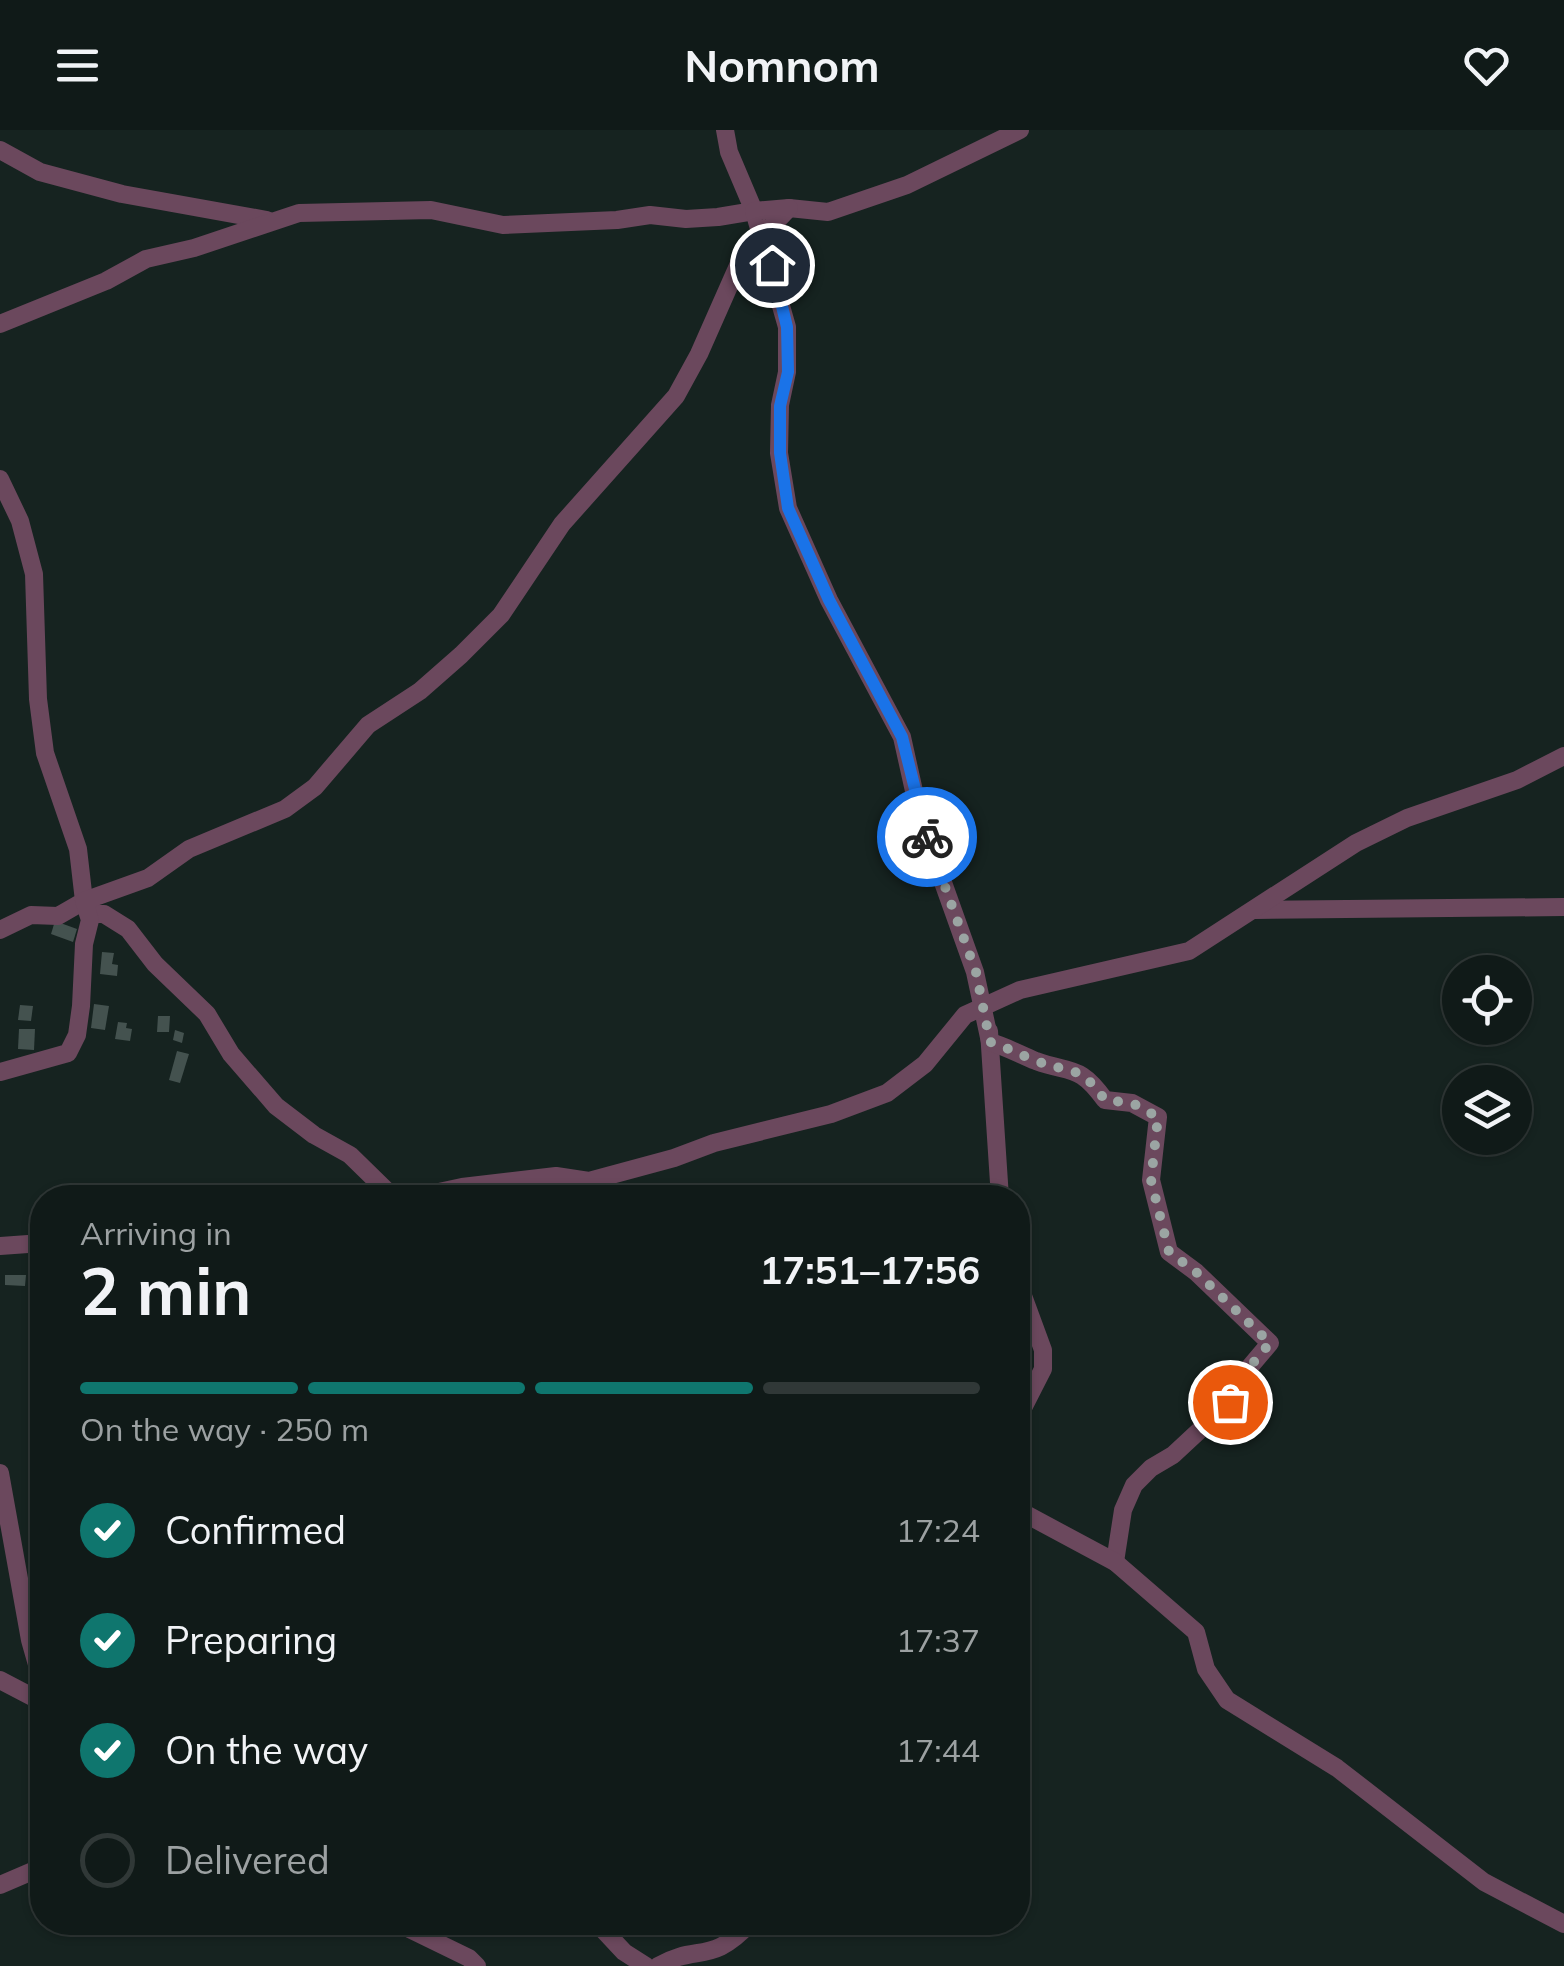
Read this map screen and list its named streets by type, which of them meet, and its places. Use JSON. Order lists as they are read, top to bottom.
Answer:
{
  "page": {
    "header": "Nomnom",
    "heading": ["2 min", "Arriving in", "17:51–17:56"],
    "bar": "On the way · 250 m",
    "list": [
      ["Confirmed", "17:24"],
      ["Preparing", "17:37"],
      ["On the way", "17:44"],
      "Delivered"
    ]
  }
}
